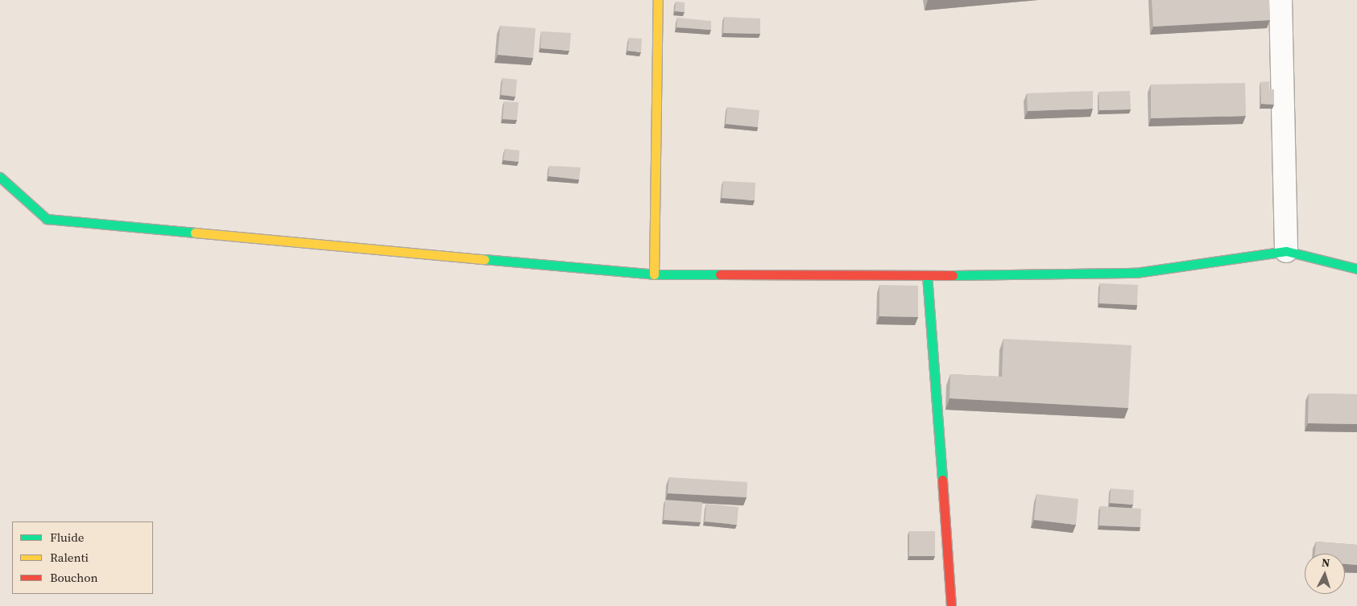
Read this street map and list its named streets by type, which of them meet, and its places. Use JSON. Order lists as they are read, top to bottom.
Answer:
{
  "legend": ["Fluide", "Ralenti", "Bouchon"],
  "north": "top"
}
